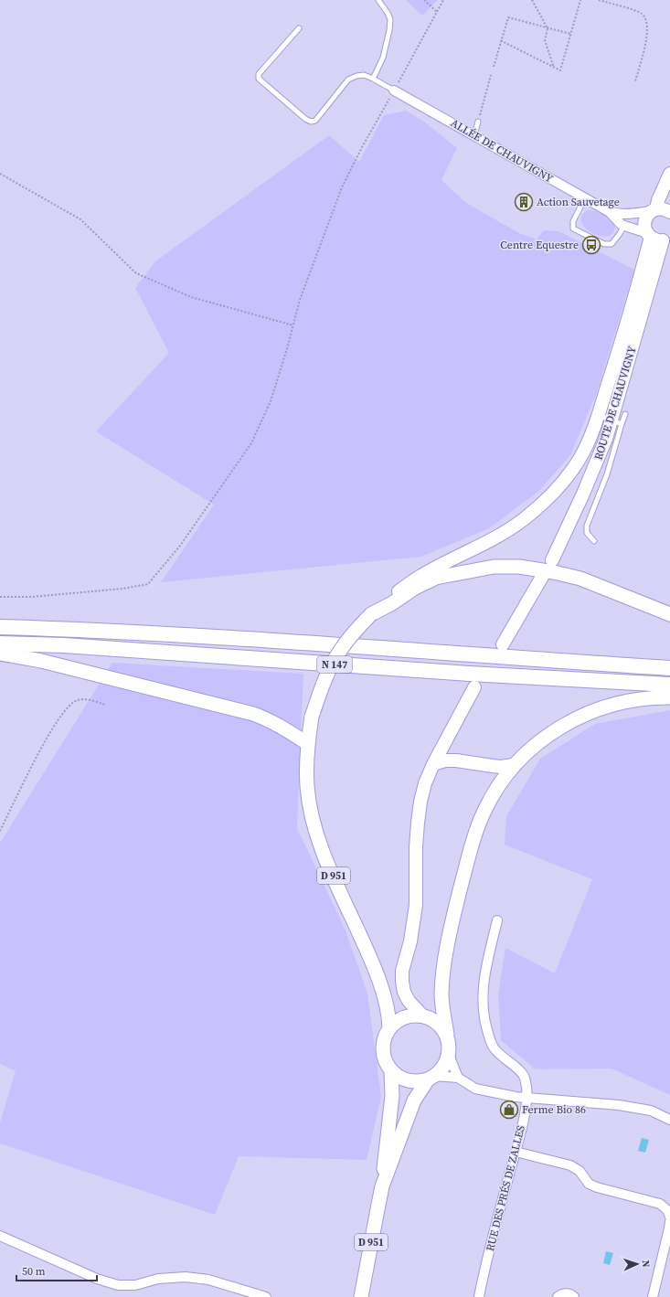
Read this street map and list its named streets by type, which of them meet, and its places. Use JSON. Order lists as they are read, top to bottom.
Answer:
{
  "streets": {
    "highway": ["N 147"],
    "main road": ["ROUTE DE CHAUVIGNY", "D 951"],
    "street": ["ALLÉE DE CHAUVIGNY", "RUE DES PRÉS DE ZALLES"]
  },
  "crossings": [
    ["ALLÉE DE CHAUVIGNY", "ROUTE DE CHAUVIGNY"],
    ["ROUTE DE CHAUVIGNY", "D 951"]
  ],
  "places": {
    "building": ["Action Sauvetage"],
    "bus stop": ["Centre Equestre"],
    "shop": ["Ferme Bio 86"]
  },
  "scale_bar": "50 m",
  "north": "right"
}
